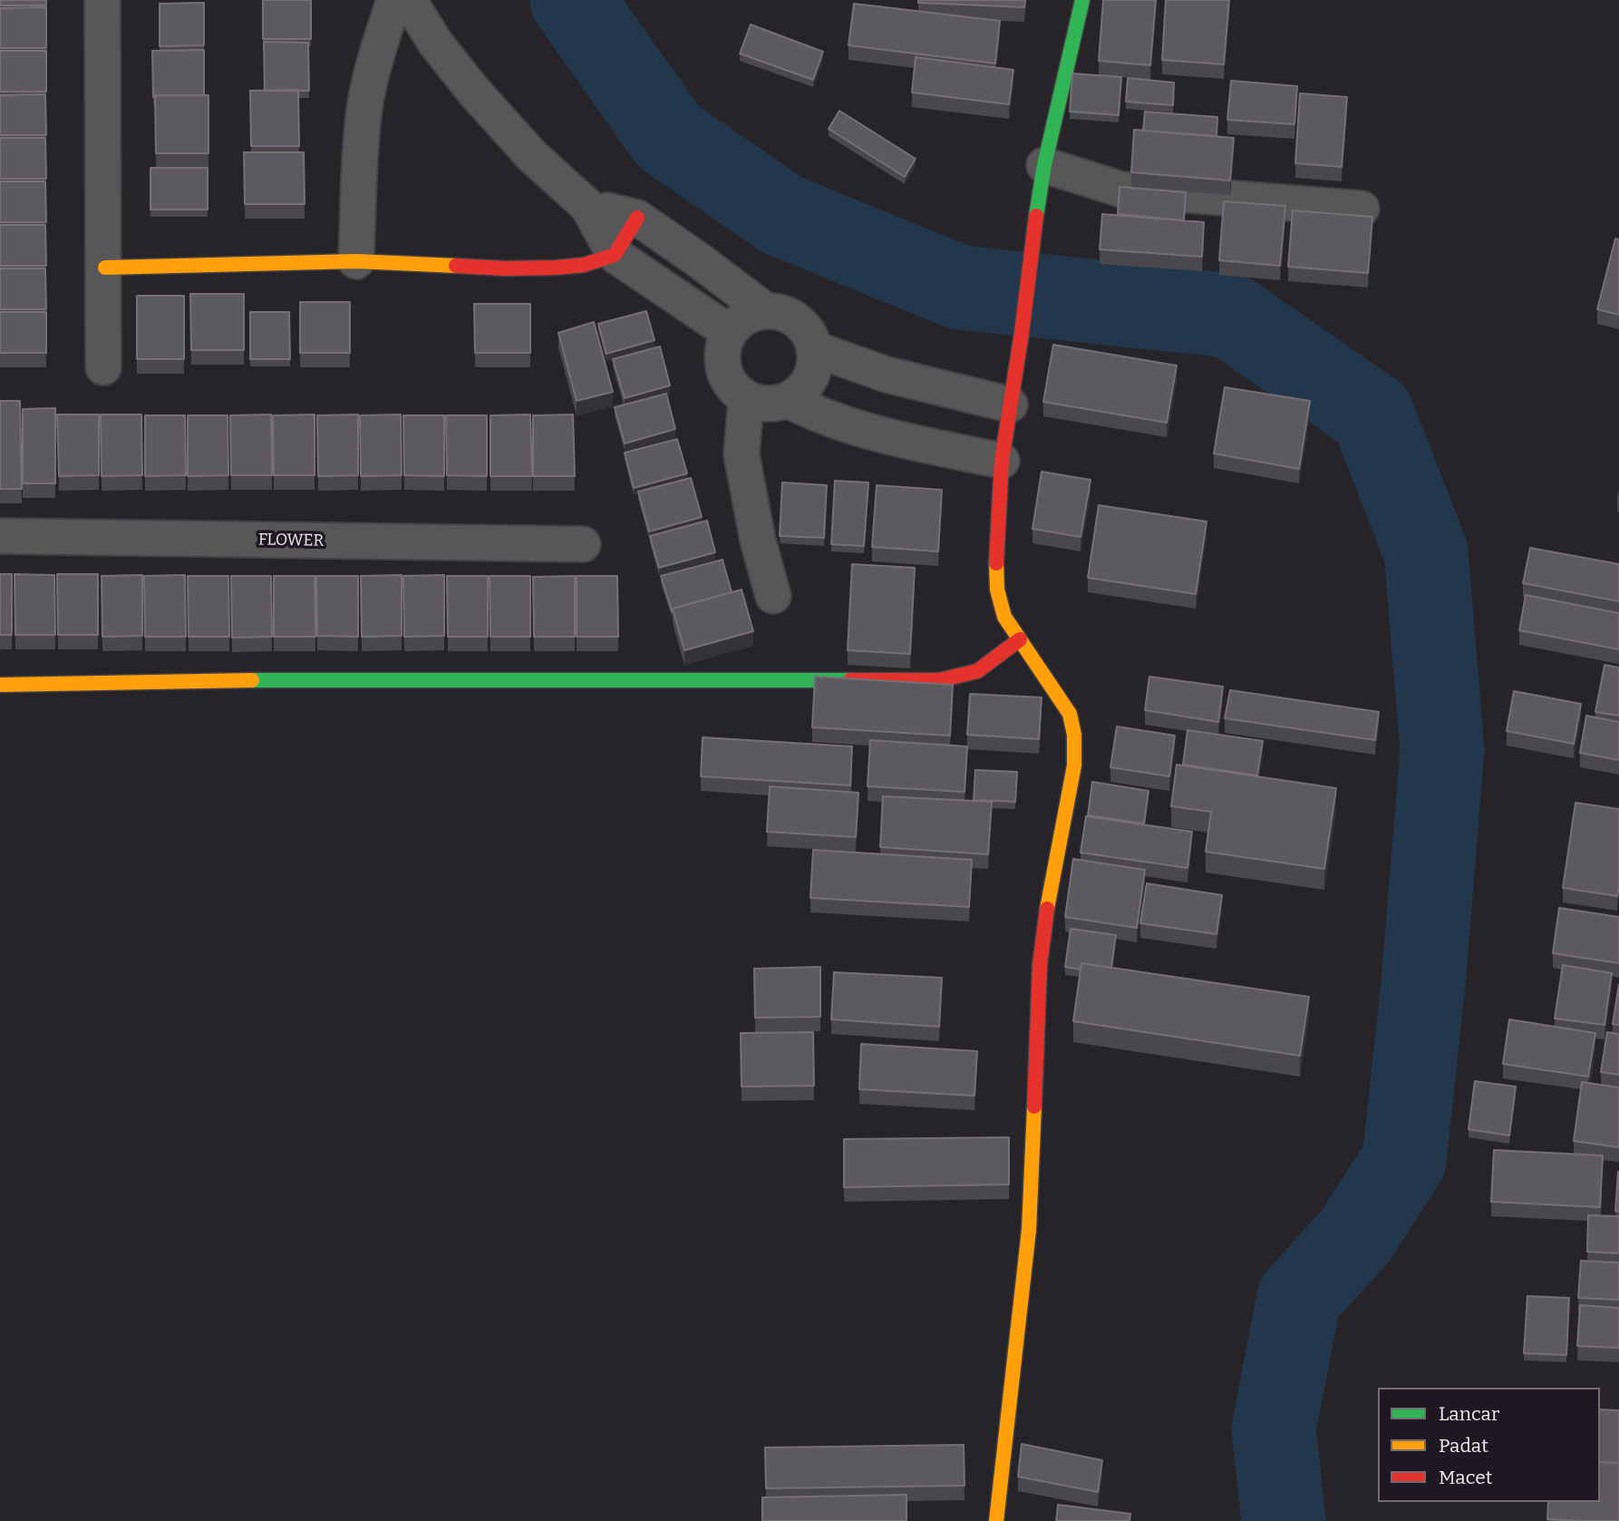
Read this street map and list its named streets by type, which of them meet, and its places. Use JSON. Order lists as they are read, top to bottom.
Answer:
{
  "streets": {
    "street": ["FLOWER"]
  },
  "legend": ["Lancar", "Padat", "Macet"]
}
